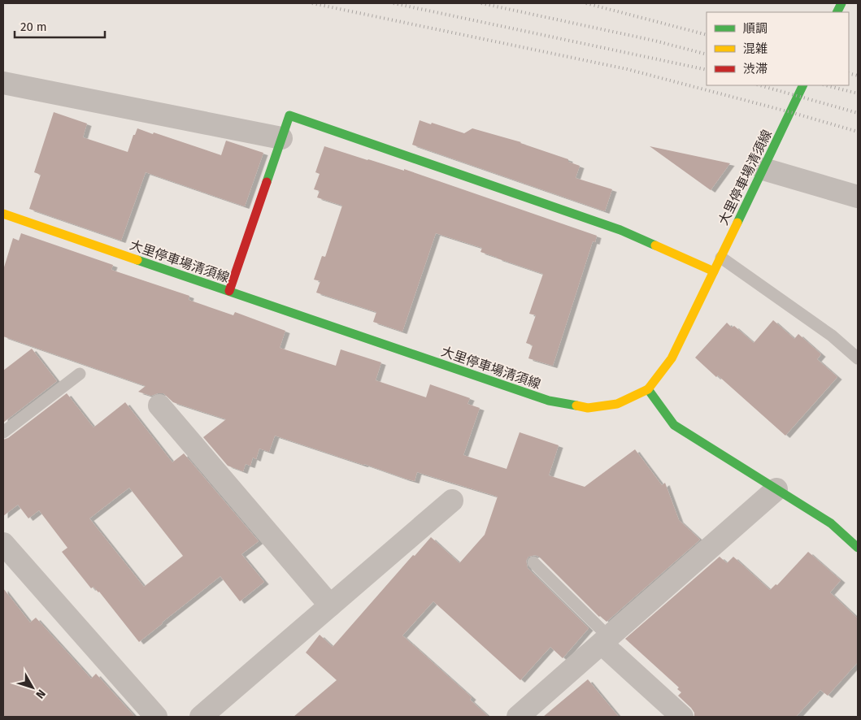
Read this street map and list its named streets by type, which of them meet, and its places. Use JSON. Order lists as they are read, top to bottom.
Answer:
{
  "streets": {
    "main road": ["大里停車場清須線"]
  },
  "legend": ["順調", "混雑", "渋滞"],
  "scale_bar": "20 m",
  "north": "bottom right"
}
